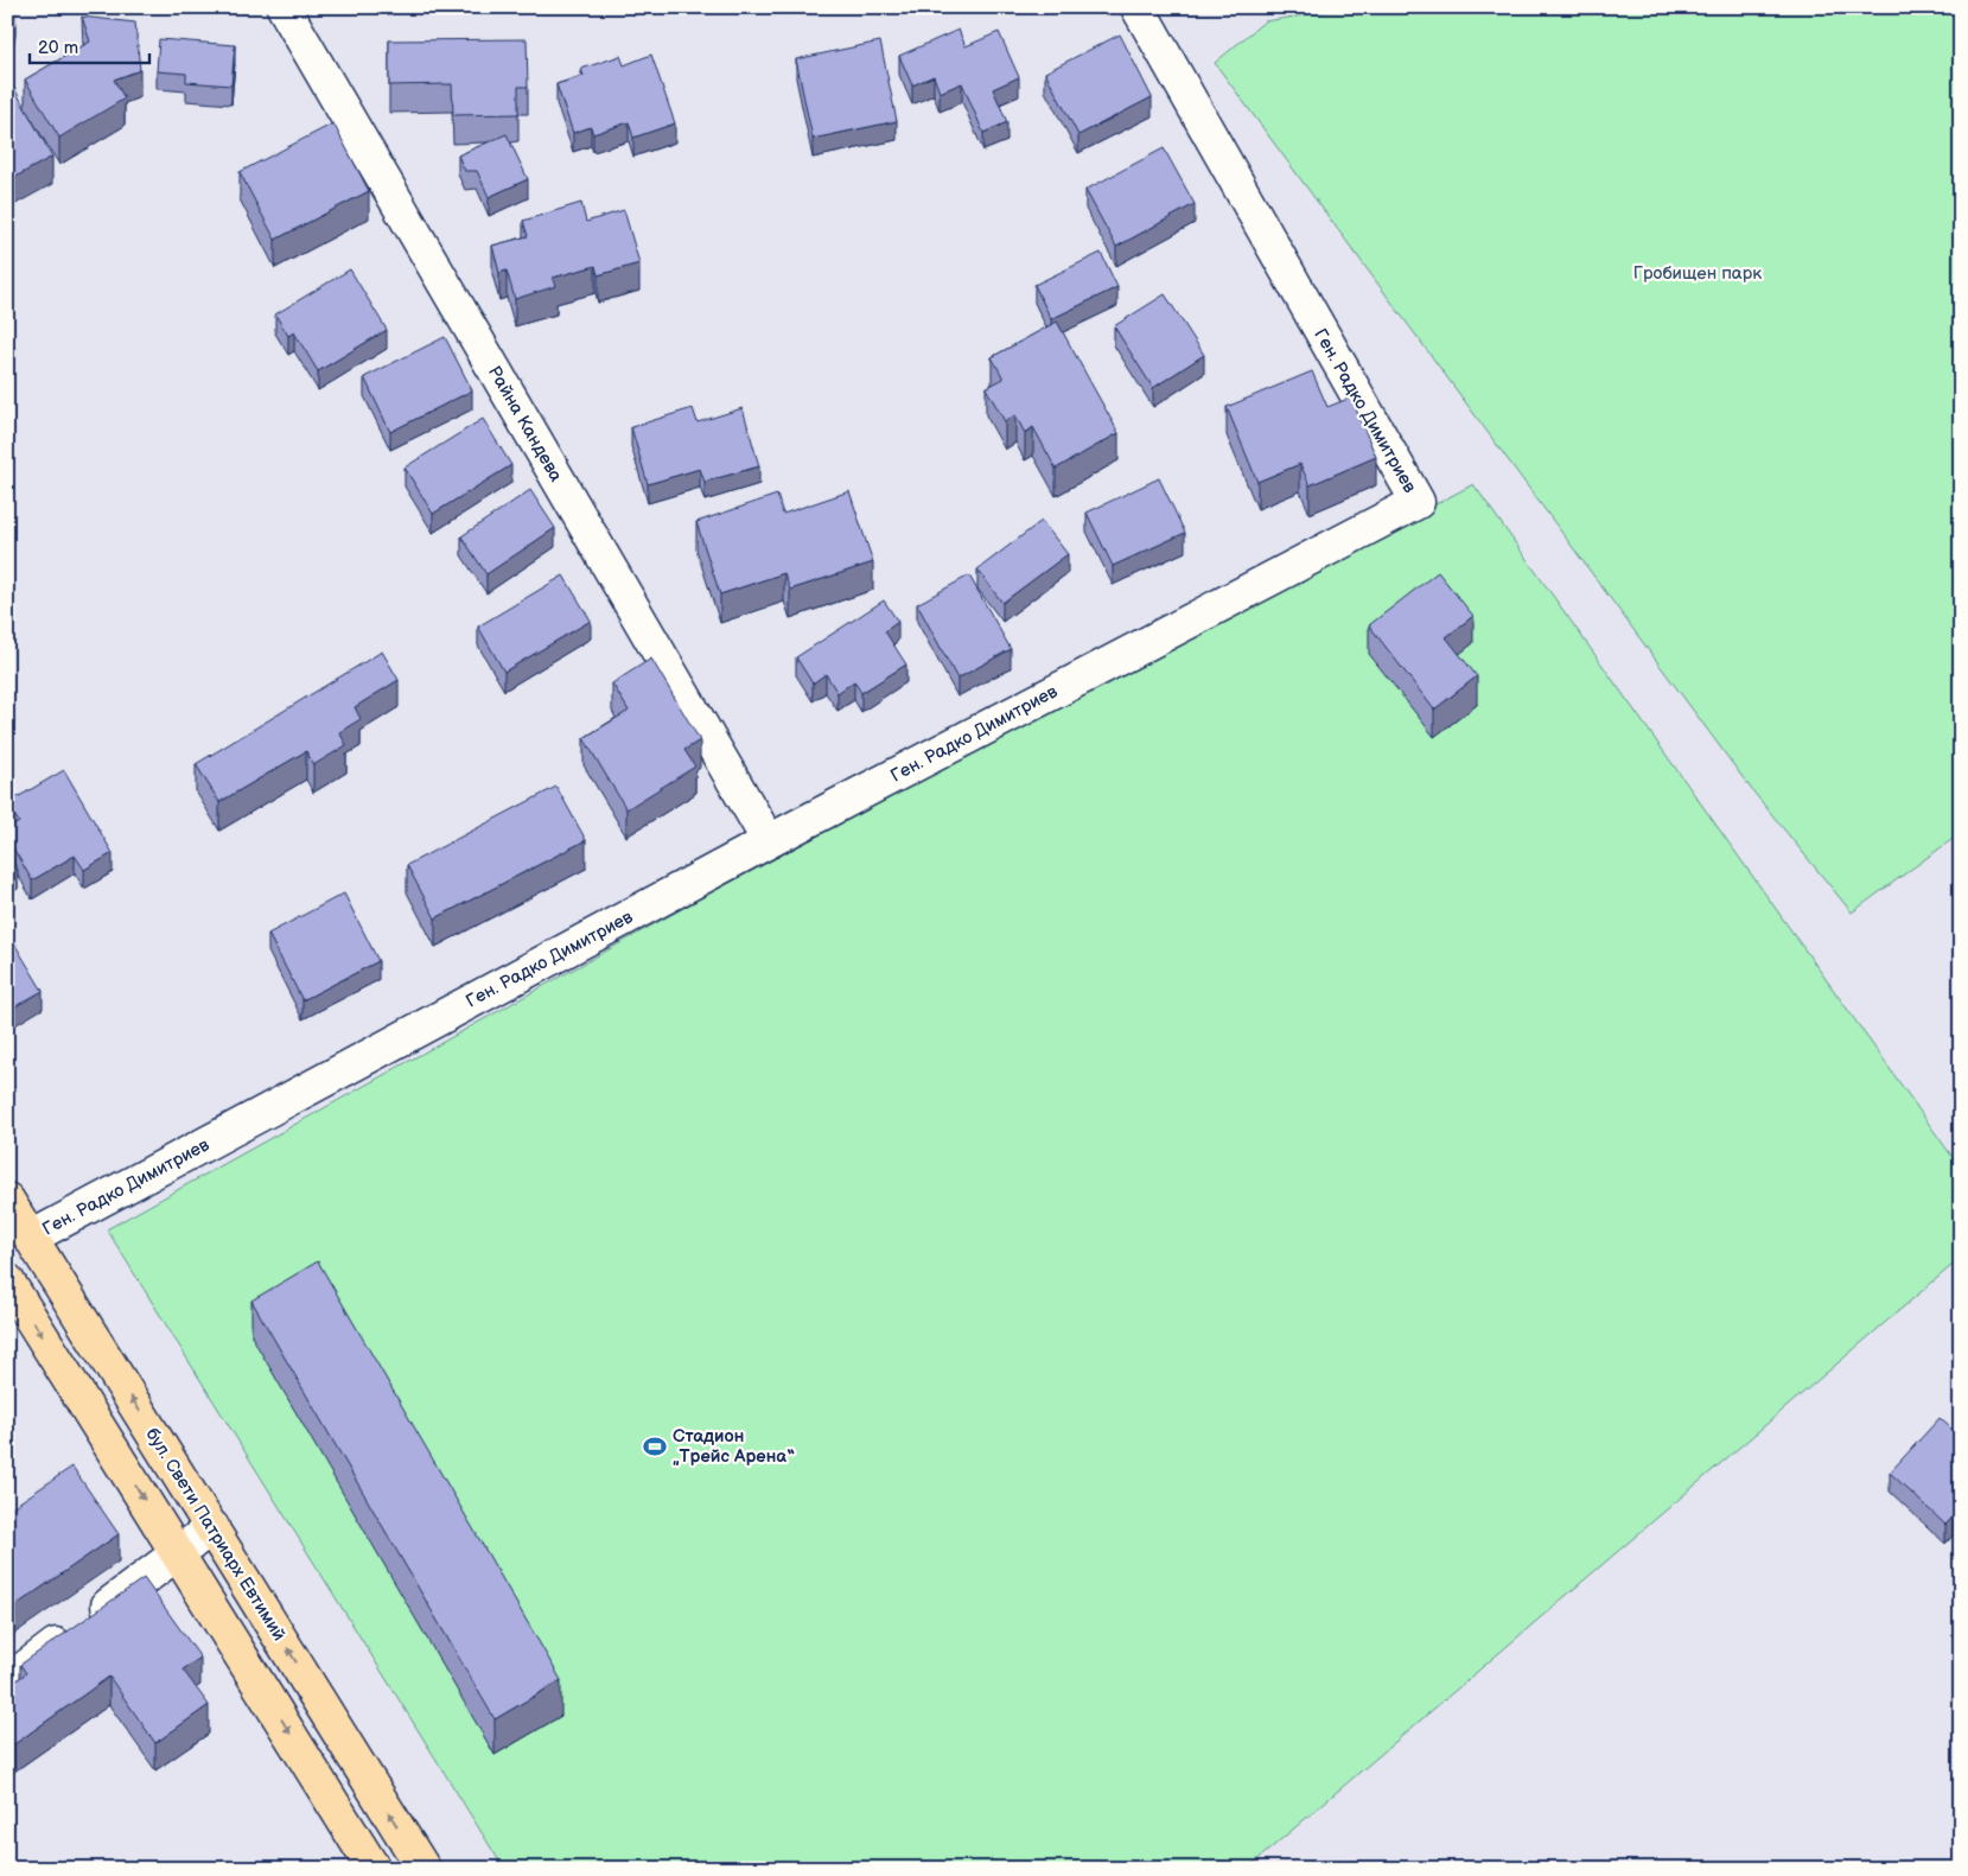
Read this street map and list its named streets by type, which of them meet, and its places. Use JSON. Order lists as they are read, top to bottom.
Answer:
{
  "streets": {
    "main road": ["бул. Свети Патриарх Евтимий"],
    "street": ["Ген. Радко Димитриев", "Райна Кандева"]
  },
  "crossings": [
    ["Ген. Радко Димитриев", "Райна Кандева"],
    ["Ген. Радко Димитриев", "бул. Свети Патриарх Евтимий"]
  ],
  "parks": ["Гробищен парк"],
  "places": {
    "sports": ["Стадион „Трейс Арена“"]
  },
  "scale_bar": "20 m"
}
